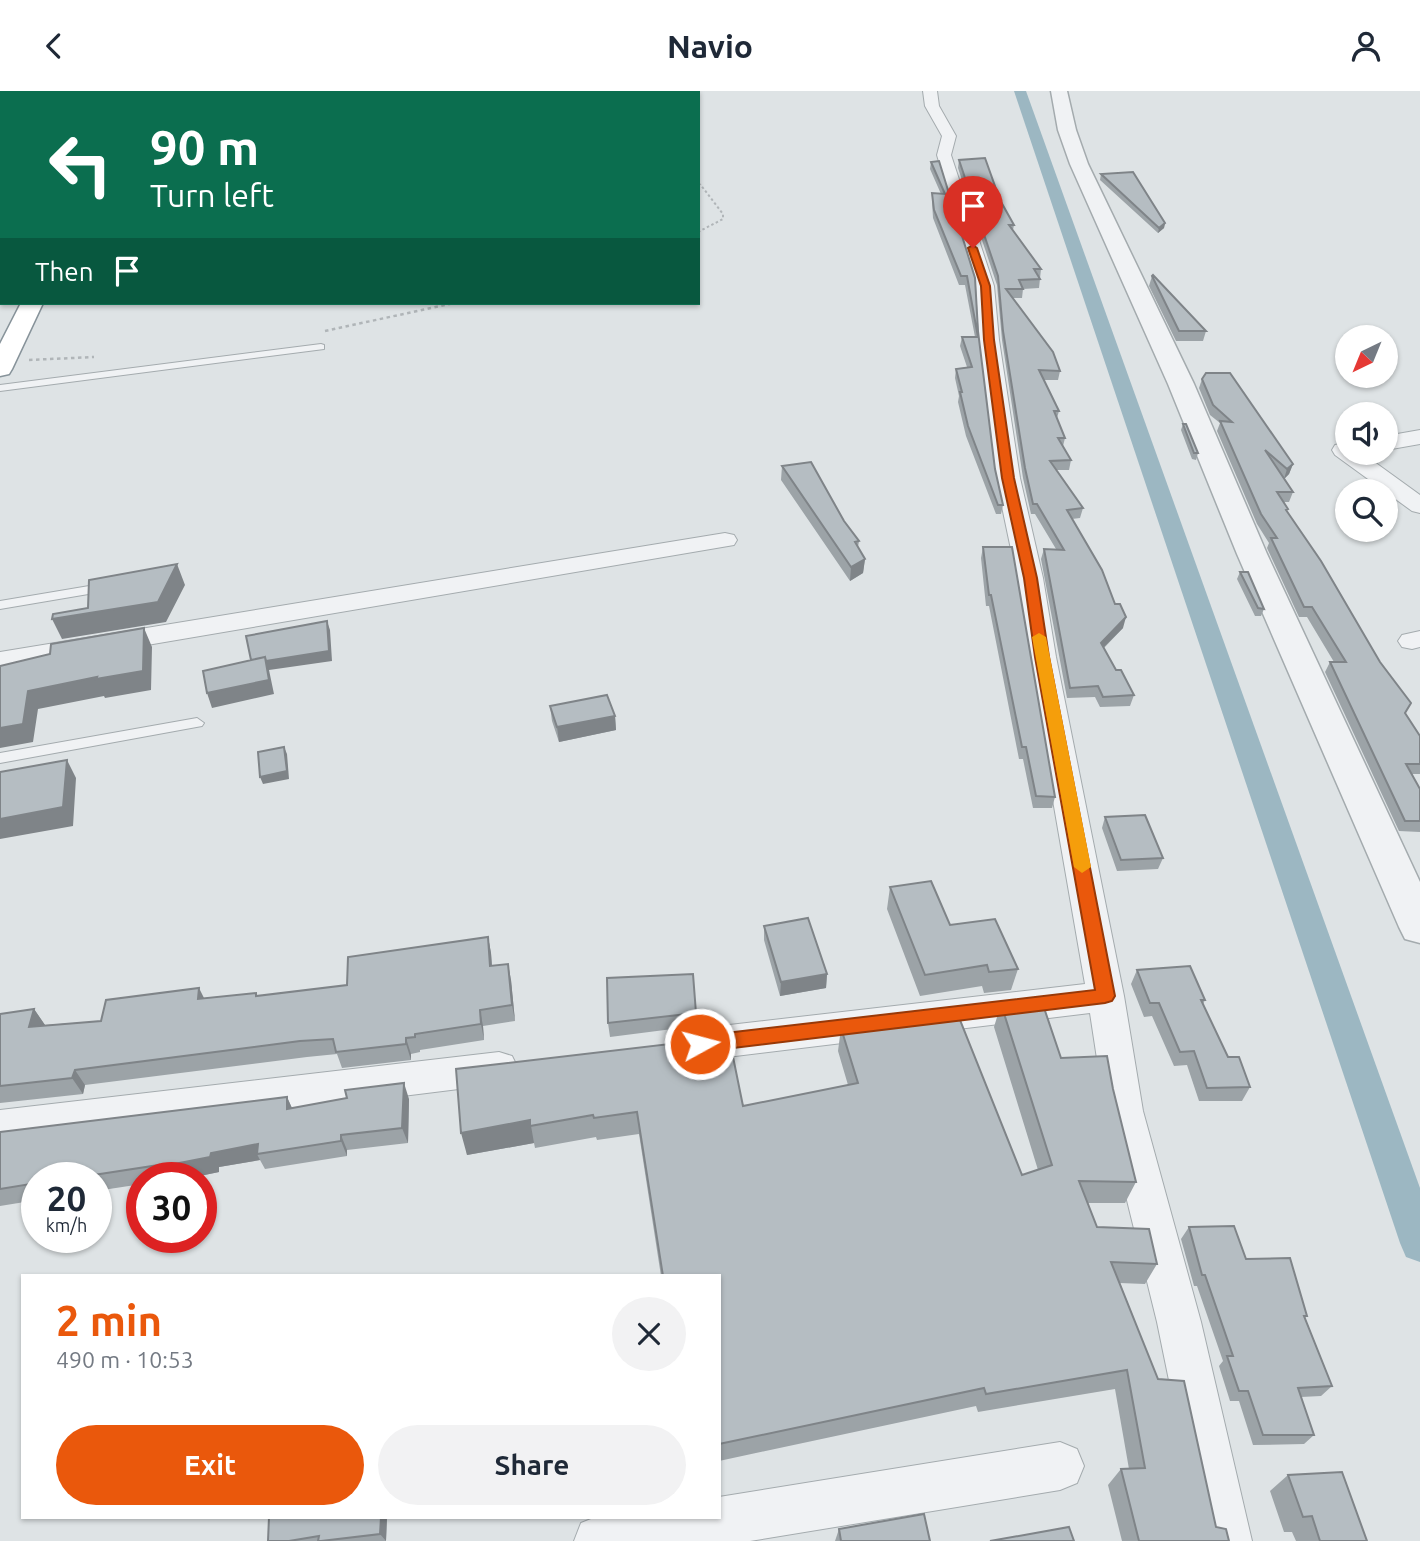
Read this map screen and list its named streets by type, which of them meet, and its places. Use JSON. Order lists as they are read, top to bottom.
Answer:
{
  "north": "bottom left",
  "page": {
    "header": "Navio",
    "turn": ["90 m", "Turn left"],
    "then": "Then",
    "speed": "20 km/h",
    "limit": "30",
    "heading": ["2 min", "490 m · 10:53"],
    "buttons": ["Exit", "Share"]
  }
}
